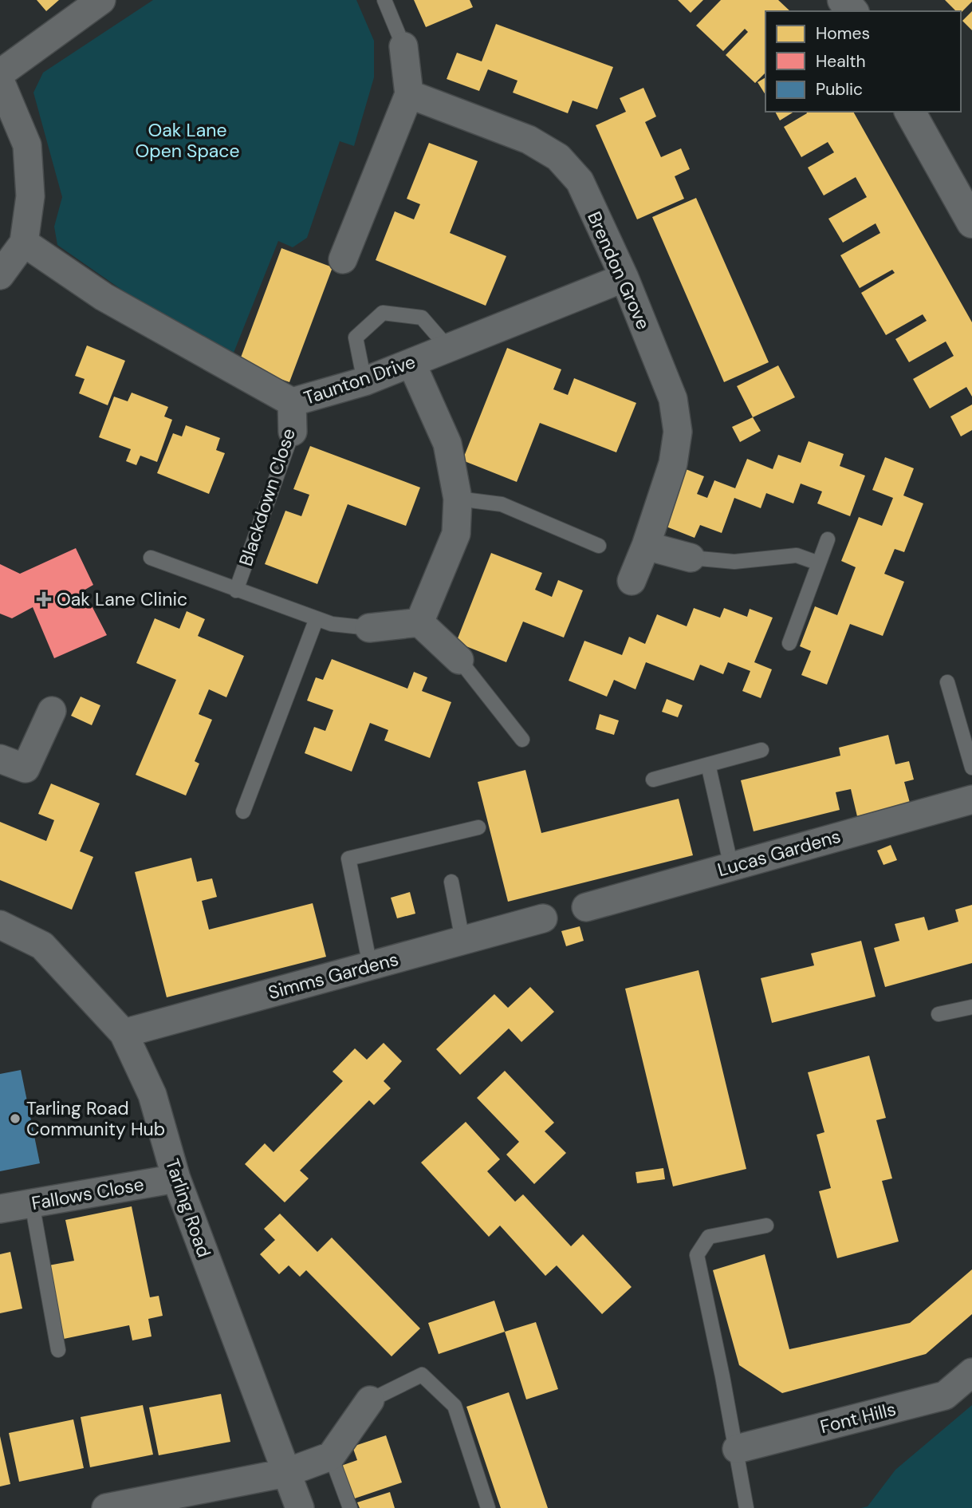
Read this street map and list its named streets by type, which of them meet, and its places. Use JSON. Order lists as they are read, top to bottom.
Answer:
{
  "streets": {
    "street": [
      "Brendon Grove",
      "Taunton Drive",
      "Blackdown Close",
      "Lucas Gardens",
      "Simms Gardens",
      "Fallows Close",
      "Tarling Road",
      "Font Hills"
    ]
  },
  "crossings": [
    ["Brendon Grove", "Taunton Drive"],
    ["Taunton Drive", "Blackdown Close"],
    ["Simms Gardens", "Tarling Road"],
    ["Fallows Close", "Tarling Road"]
  ],
  "parks": ["Oak Lane Open Space"],
  "places": {
    "health": ["Oak Lane Clinic"],
    "other": ["Tarling Road Community Hub"]
  },
  "legend": ["Homes", "Health", "Public"]
}
